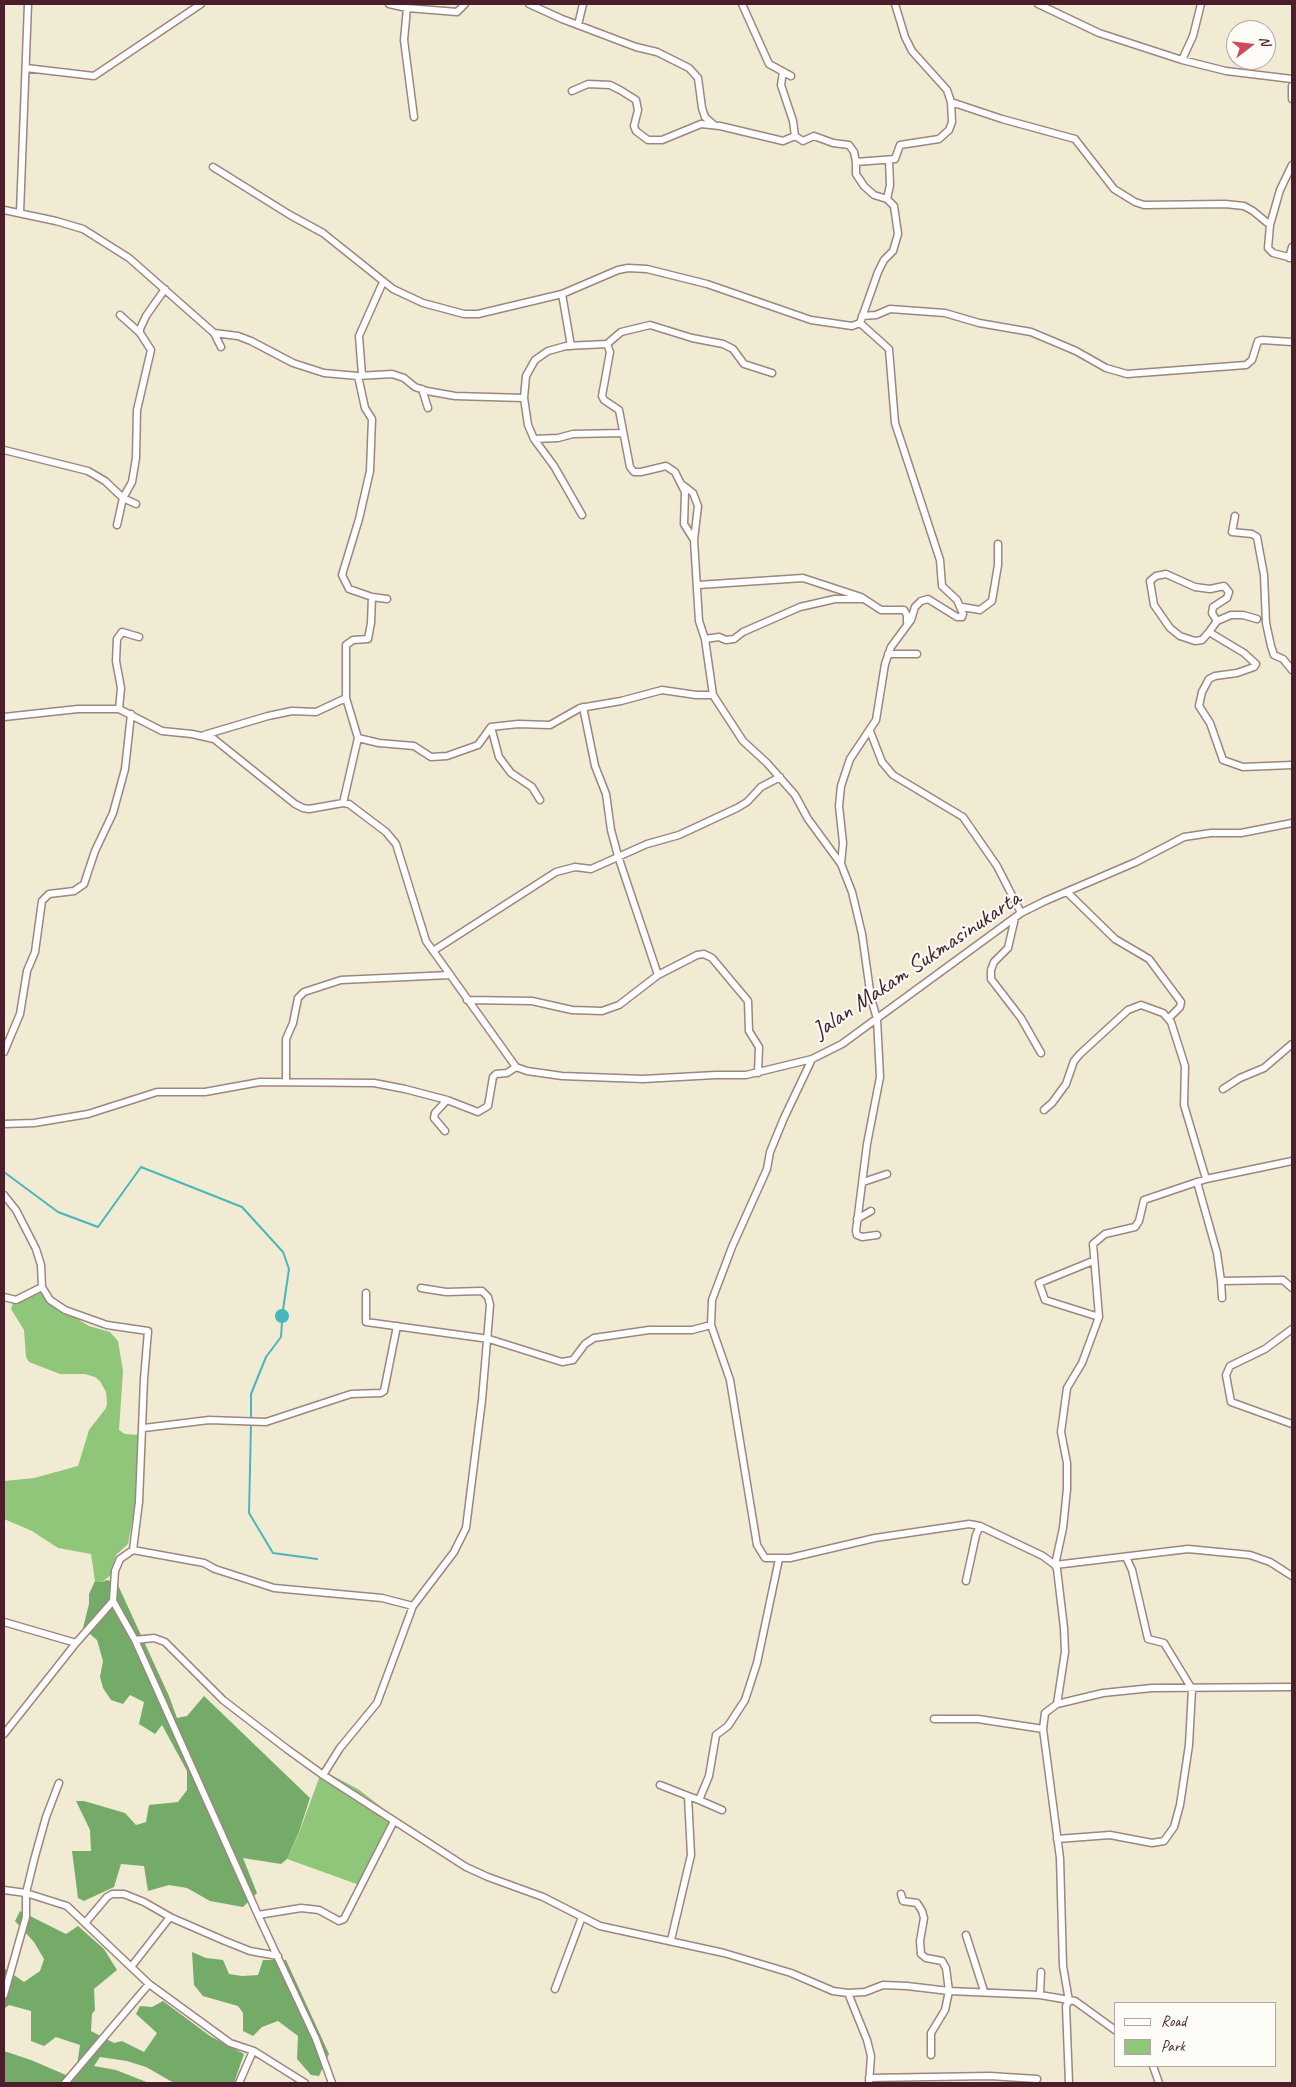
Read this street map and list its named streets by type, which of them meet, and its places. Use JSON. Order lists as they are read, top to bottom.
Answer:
{
  "streets": {
    "street": ["Jalan Makam Sukmasinukarta"]
  },
  "legend": ["Road", "Park"],
  "north": "right"
}
